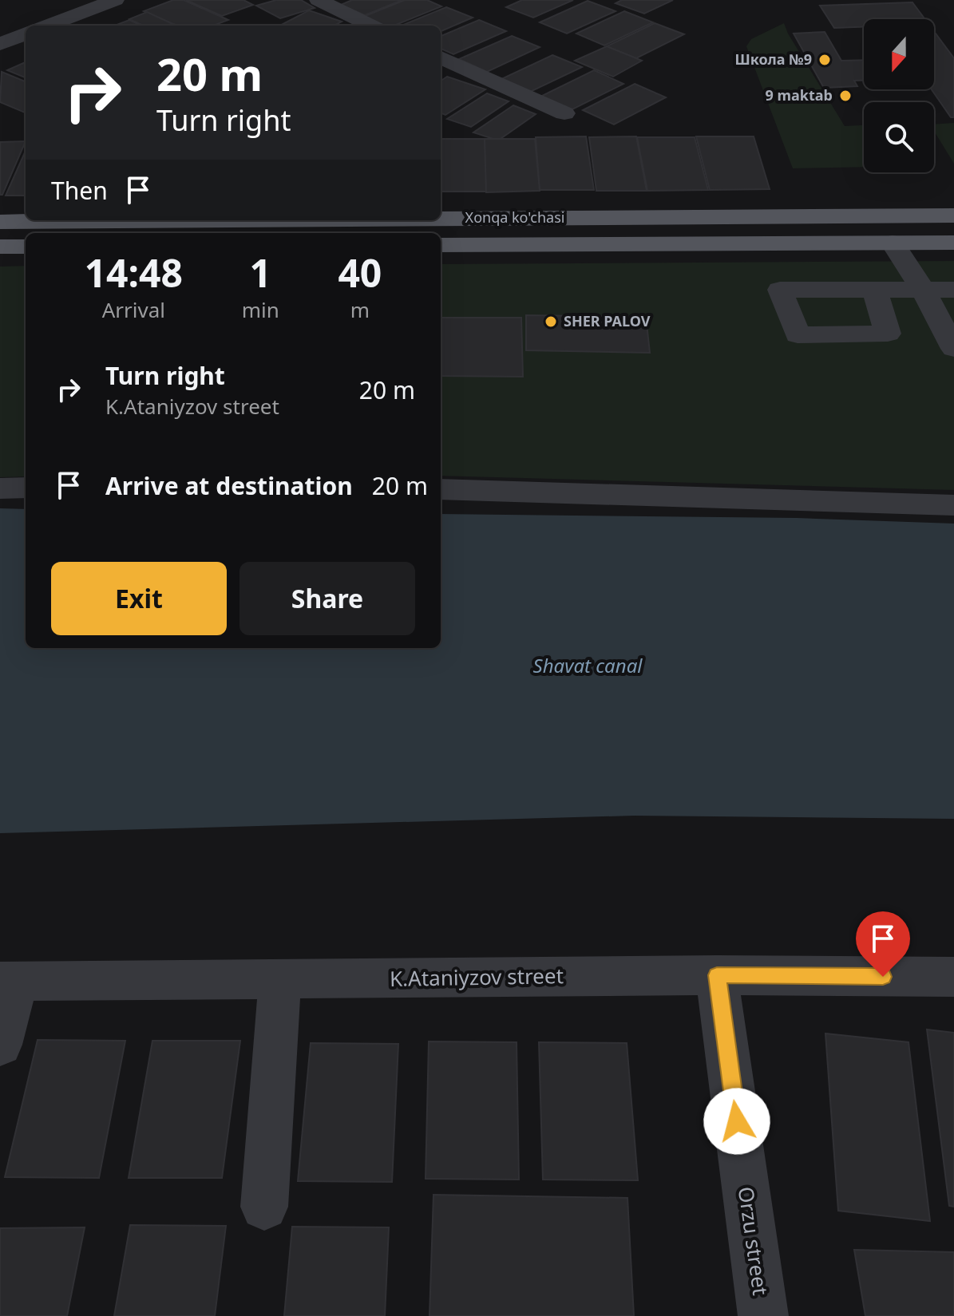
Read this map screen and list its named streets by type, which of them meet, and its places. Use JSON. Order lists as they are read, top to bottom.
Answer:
{
  "streets": {
    "main road": ["Xonqa ko'chasi"],
    "street": ["K.Ataniyzov street", "Orzu street"]
  },
  "crossings": [
    ["K.Ataniyzov street", "Orzu street"]
  ],
  "water": ["Shavat canal"],
  "places": ["Школа №9", "9 maktab", "SHER PALOV"],
  "north": "bottom",
  "page": {
    "turn": ["20 m", "Turn right"],
    "then": "Then",
    "eta": [
      "14:48",
      "Arrival",
      "1",
      "min",
      "40",
      "m"
    ],
    "list": [
      {
        "name": "Turn right",
        "note": "K.Ataniyzov street",
        "value": "20 m"
      },
      {
        "name": "Arrive at destination",
        "value": "20 m"
      }
    ],
    "buttons": ["Exit", "Share"]
  }
}
